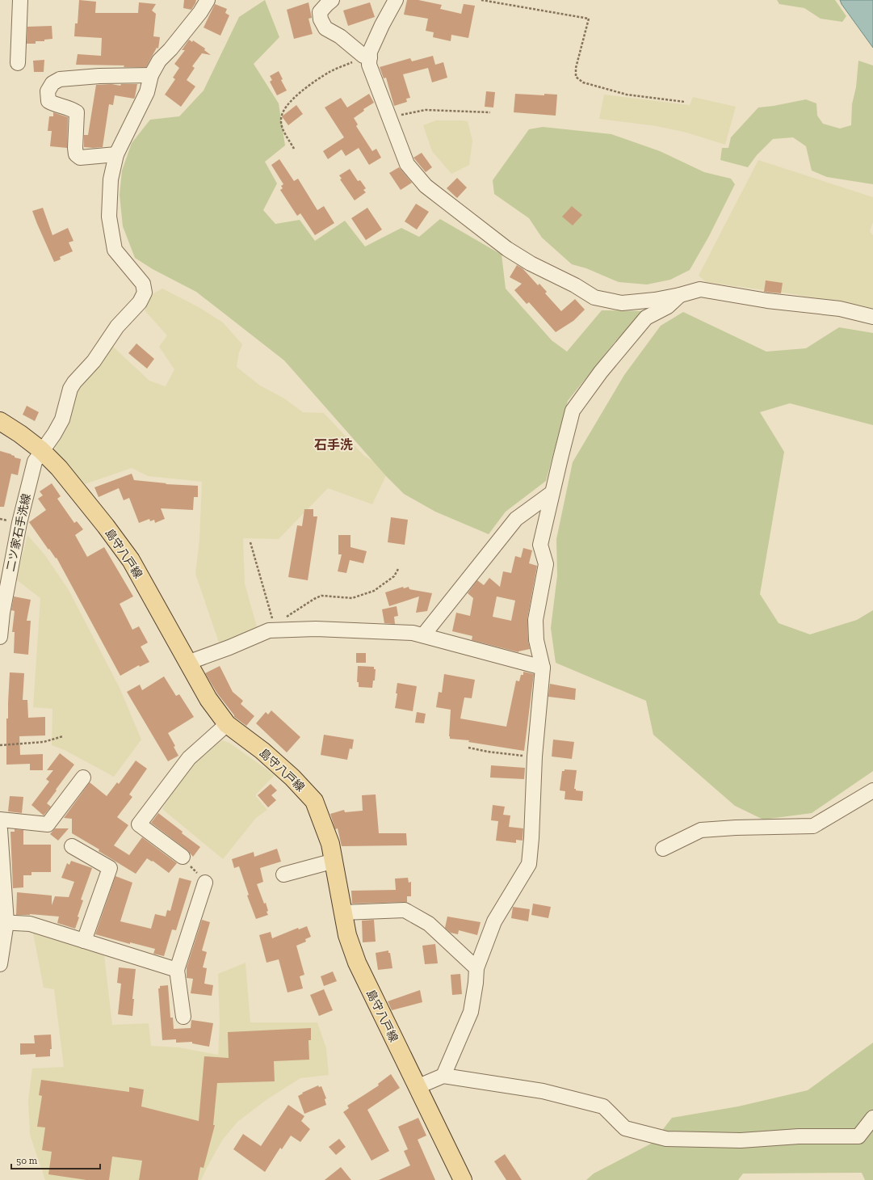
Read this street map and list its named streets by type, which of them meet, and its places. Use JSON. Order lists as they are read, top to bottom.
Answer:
{
  "streets": {
    "main road": ["島守八戸線"],
    "street": ["二ツ家石手洗線"]
  },
  "crossings": [
    ["二ツ家石手洗線", "島守八戸線"]
  ],
  "districts": ["石手洗"],
  "scale_bar": "50 m"
}
